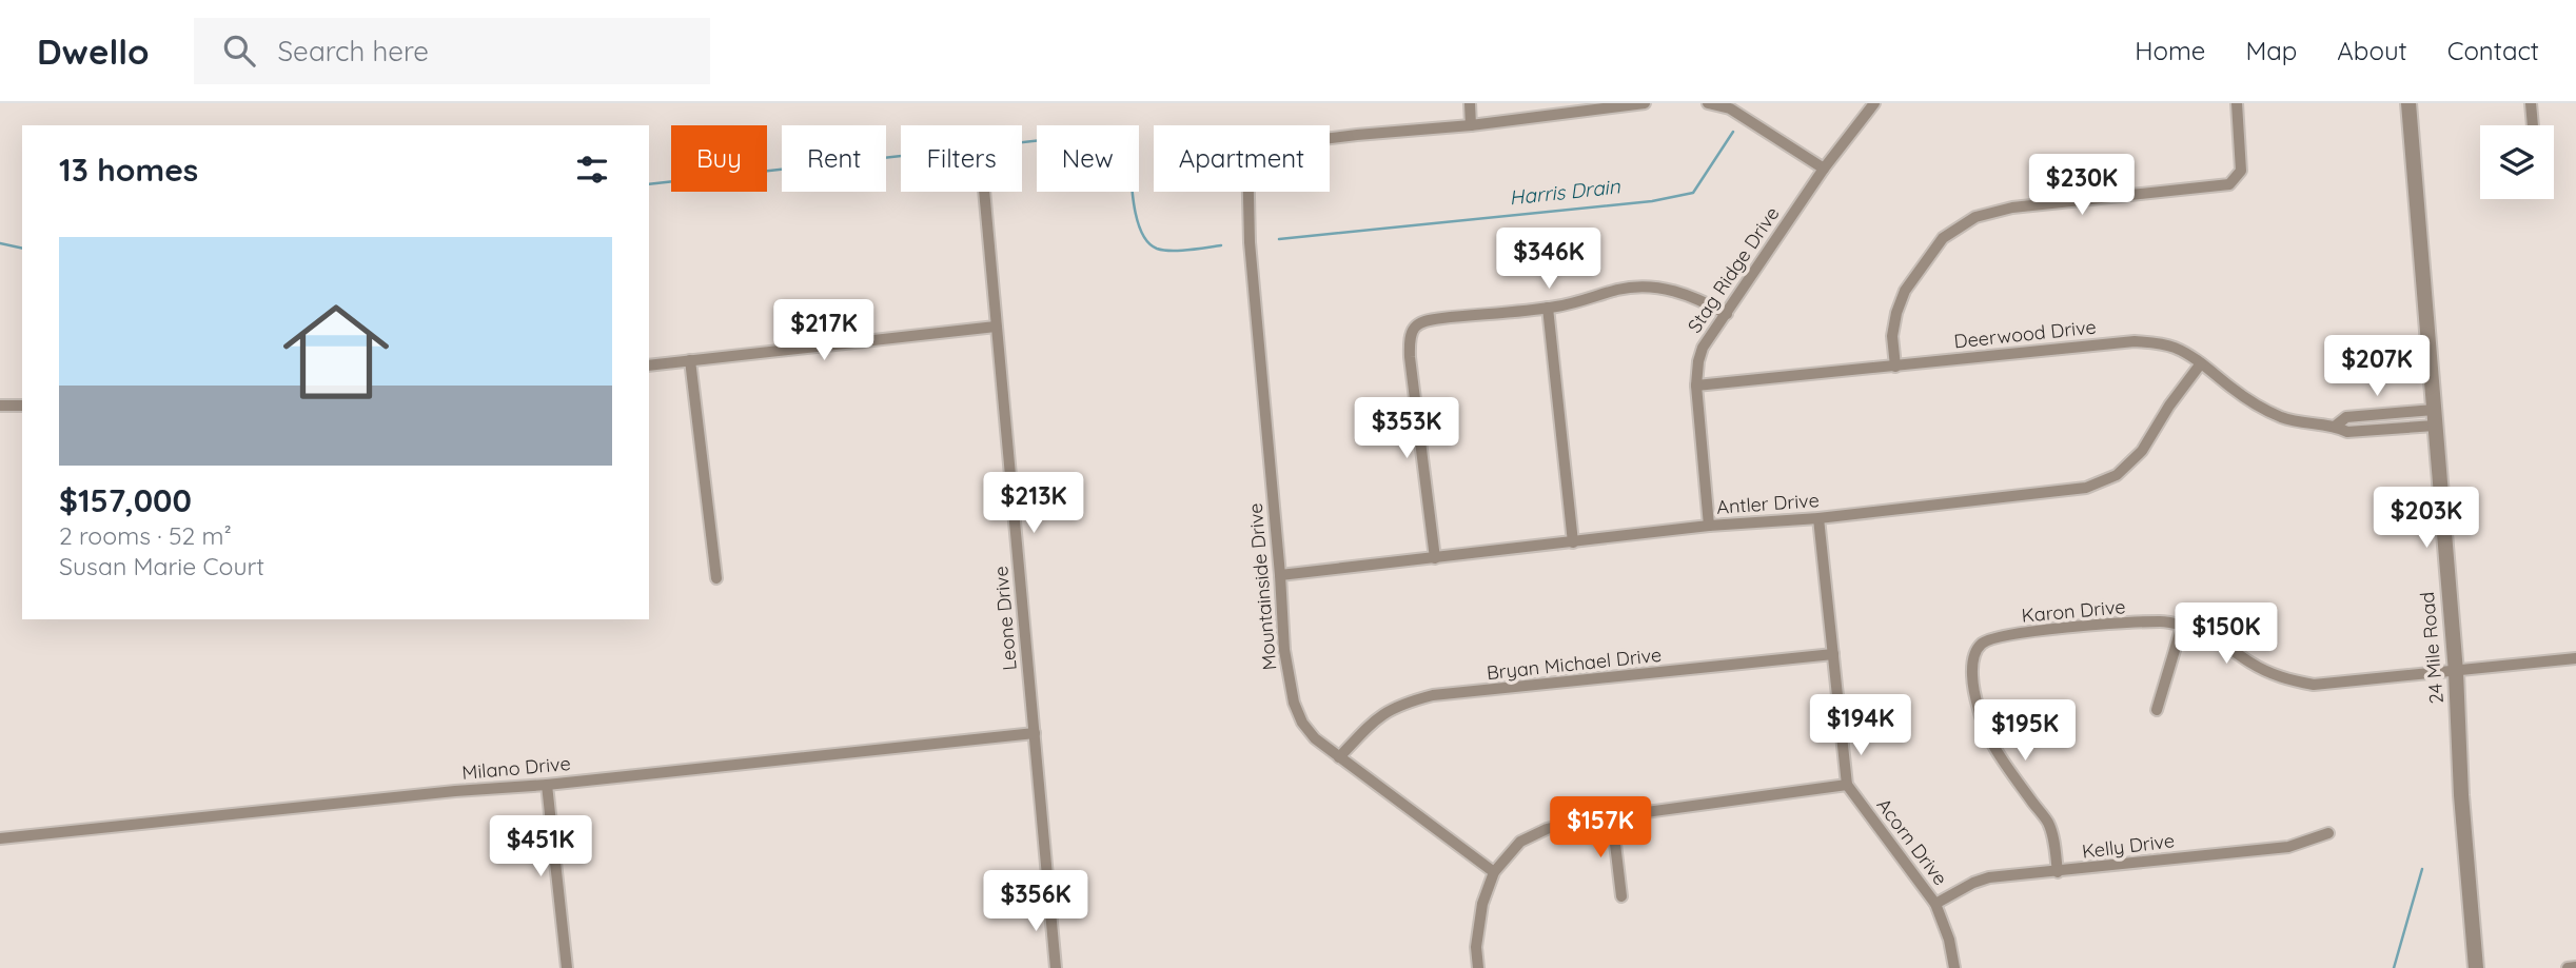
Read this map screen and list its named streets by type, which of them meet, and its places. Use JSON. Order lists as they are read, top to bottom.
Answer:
{
  "streets": {
    "street": [
      "Stag Ridge Drive",
      "Deerwood Drive",
      "Antler Drive",
      "Mountainside Drive",
      "Karon Drive",
      "Leone Drive",
      "24 Mile Road",
      "Bryan Michael Drive",
      "Milano Drive",
      "Acorn Drive",
      "Kelly Drive"
    ]
  },
  "crossings": [
    ["Stag Ridge Drive", "Deerwood Drive"],
    ["Stag Ridge Drive", "Antler Drive"],
    ["Deerwood Drive", "Antler Drive"],
    ["Deerwood Drive", "24 Mile Road"],
    ["Antler Drive", "Mountainside Drive"],
    ["Mountainside Drive", "Bryan Michael Drive"],
    ["Karon Drive", "24 Mile Road"],
    ["Karon Drive", "Kelly Drive"],
    ["Leone Drive", "Milano Drive"],
    ["Acorn Drive", "Kelly Drive"]
  ],
  "water": ["Harris Drain"],
  "page": {
    "header": "Dwello",
    "search": "Search here",
    "nav": [
      "Home",
      "Map",
      "About",
      "Contact"
    ],
    "chip": [
      "Buy",
      "Rent",
      "Filters",
      "New",
      "Apartment"
    ],
    "heading": "13 homes",
    "price": [
      "$230K",
      "$346K",
      "$217K",
      "$207K",
      "$353K",
      "$213K",
      "$203K",
      "$150K",
      "$194K",
      "$195K",
      "$157K",
      "$451K",
      "$356K"
    ],
    "list": [
      {
        "name": "$157,000",
        "note": "2 rooms · 52 m² · Susan Marie Court"
      }
    ]
  }
}
